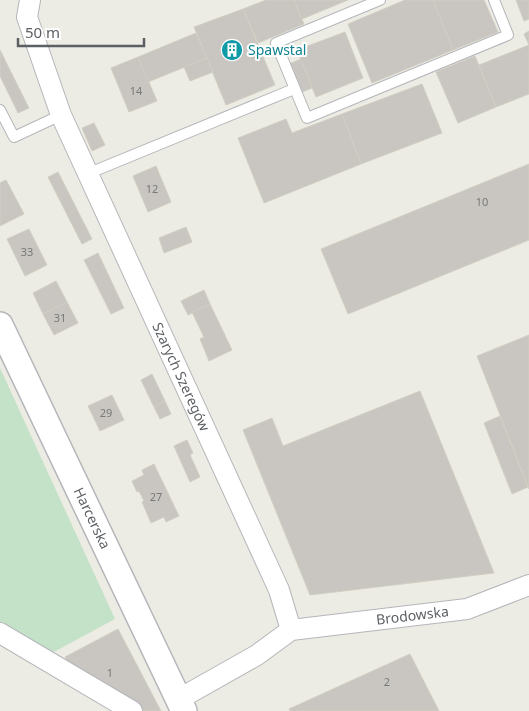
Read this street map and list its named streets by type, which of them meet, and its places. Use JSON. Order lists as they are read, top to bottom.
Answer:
{
  "streets": {
    "street": ["Szarych Szeregów", "Harcerska", "Brodowska"]
  },
  "crossings": [
    ["Szarych Szeregów", "Brodowska"]
  ],
  "places": {
    "building": ["Spawstal"]
  },
  "house_numbers": [
    "14",
    "12",
    "10",
    "33",
    "31",
    "29",
    "27",
    "1",
    "2"
  ],
  "scale_bar": "50 m"
}
